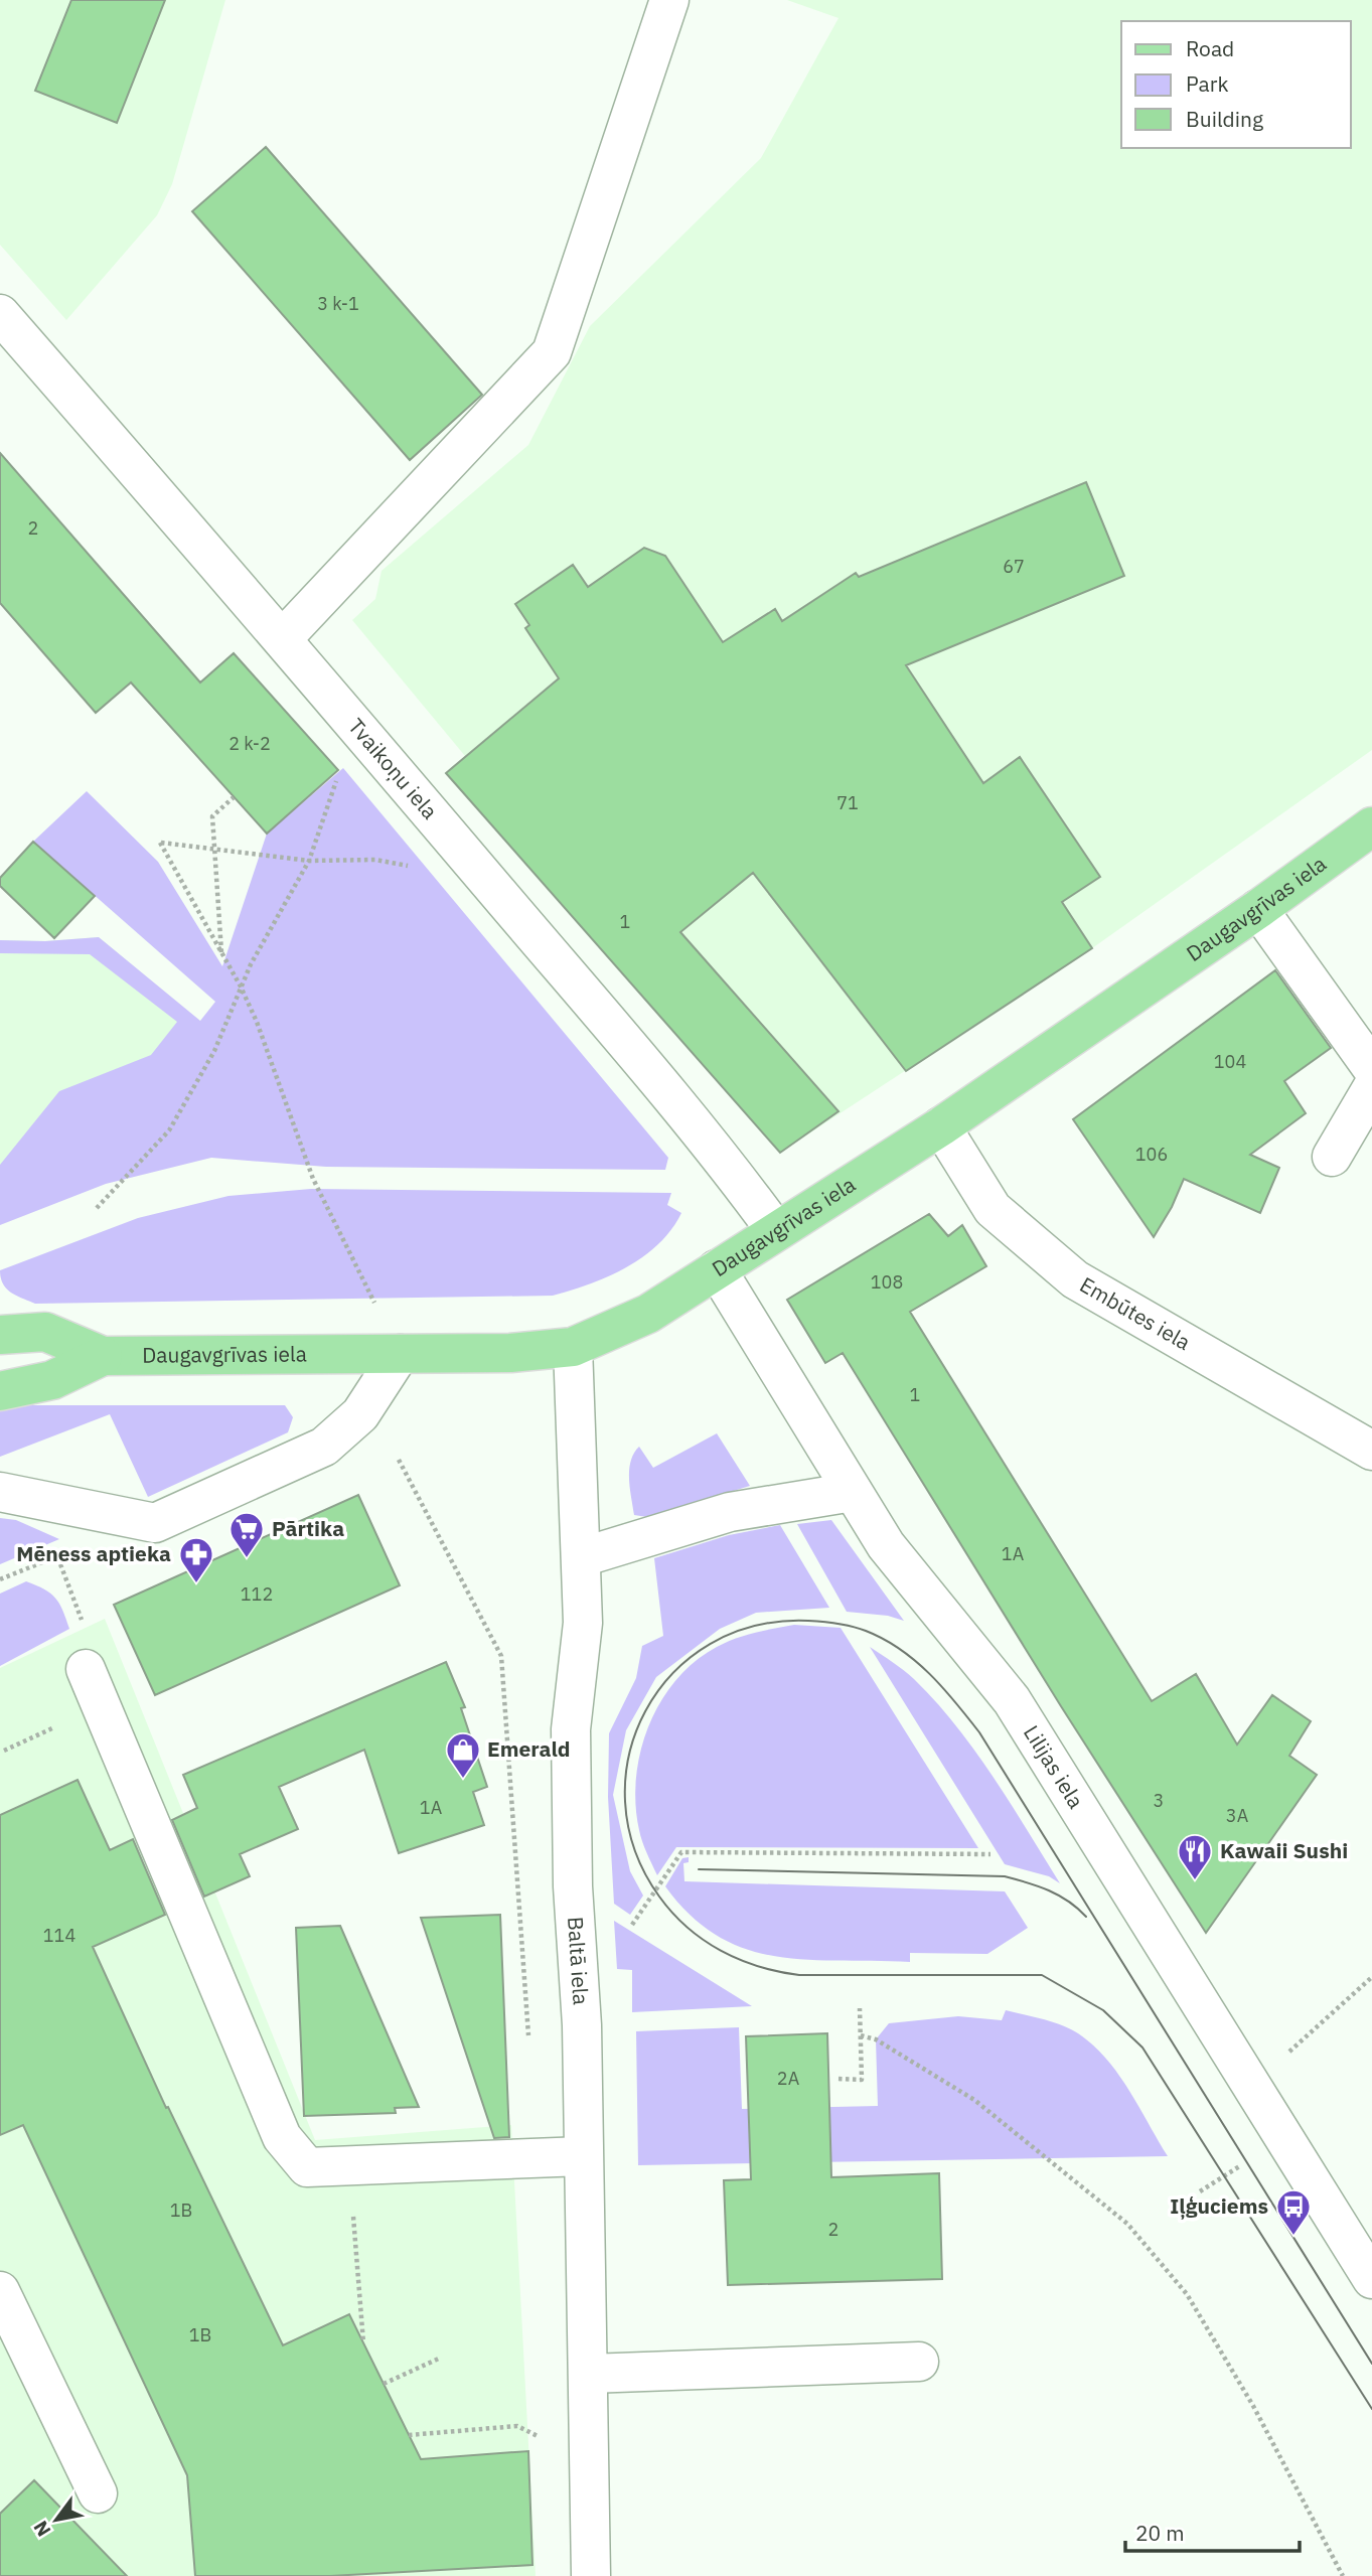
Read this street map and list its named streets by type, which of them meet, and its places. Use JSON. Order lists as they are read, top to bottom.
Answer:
{
  "streets": {
    "main road": ["Daugavgrīvas iela"],
    "street": [
      "Tvaikoņu iela",
      "Embūtes iela",
      "Lilijas iela",
      "Baltā iela"
    ]
  },
  "crossings": [
    ["Tvaikoņu iela", "Daugavgrīvas iela"],
    ["Daugavgrīvas iela", "Embūtes iela"],
    ["Daugavgrīvas iela", "Lilijas iela"],
    ["Daugavgrīvas iela", "Baltā iela"]
  ],
  "places": {
    "supermarket": ["Pārtika"],
    "pharmacy": ["Mēness aptieka"],
    "shop": ["Emerald"],
    "restaurant": ["Kawaii Sushi"],
    "bus stop": ["Iļģuciems"]
  },
  "house_numbers": [
    "3 k-1",
    "2",
    "67",
    "2 k-2",
    "71",
    "1",
    "104",
    "106",
    "108",
    "1",
    "1A",
    "112",
    "3",
    "1A",
    "3A",
    "114",
    "2A",
    "1B",
    "2",
    "1B"
  ],
  "legend": ["Road", "Park", "Building"],
  "scale_bar": "20 m",
  "north": "bottom left"
}
